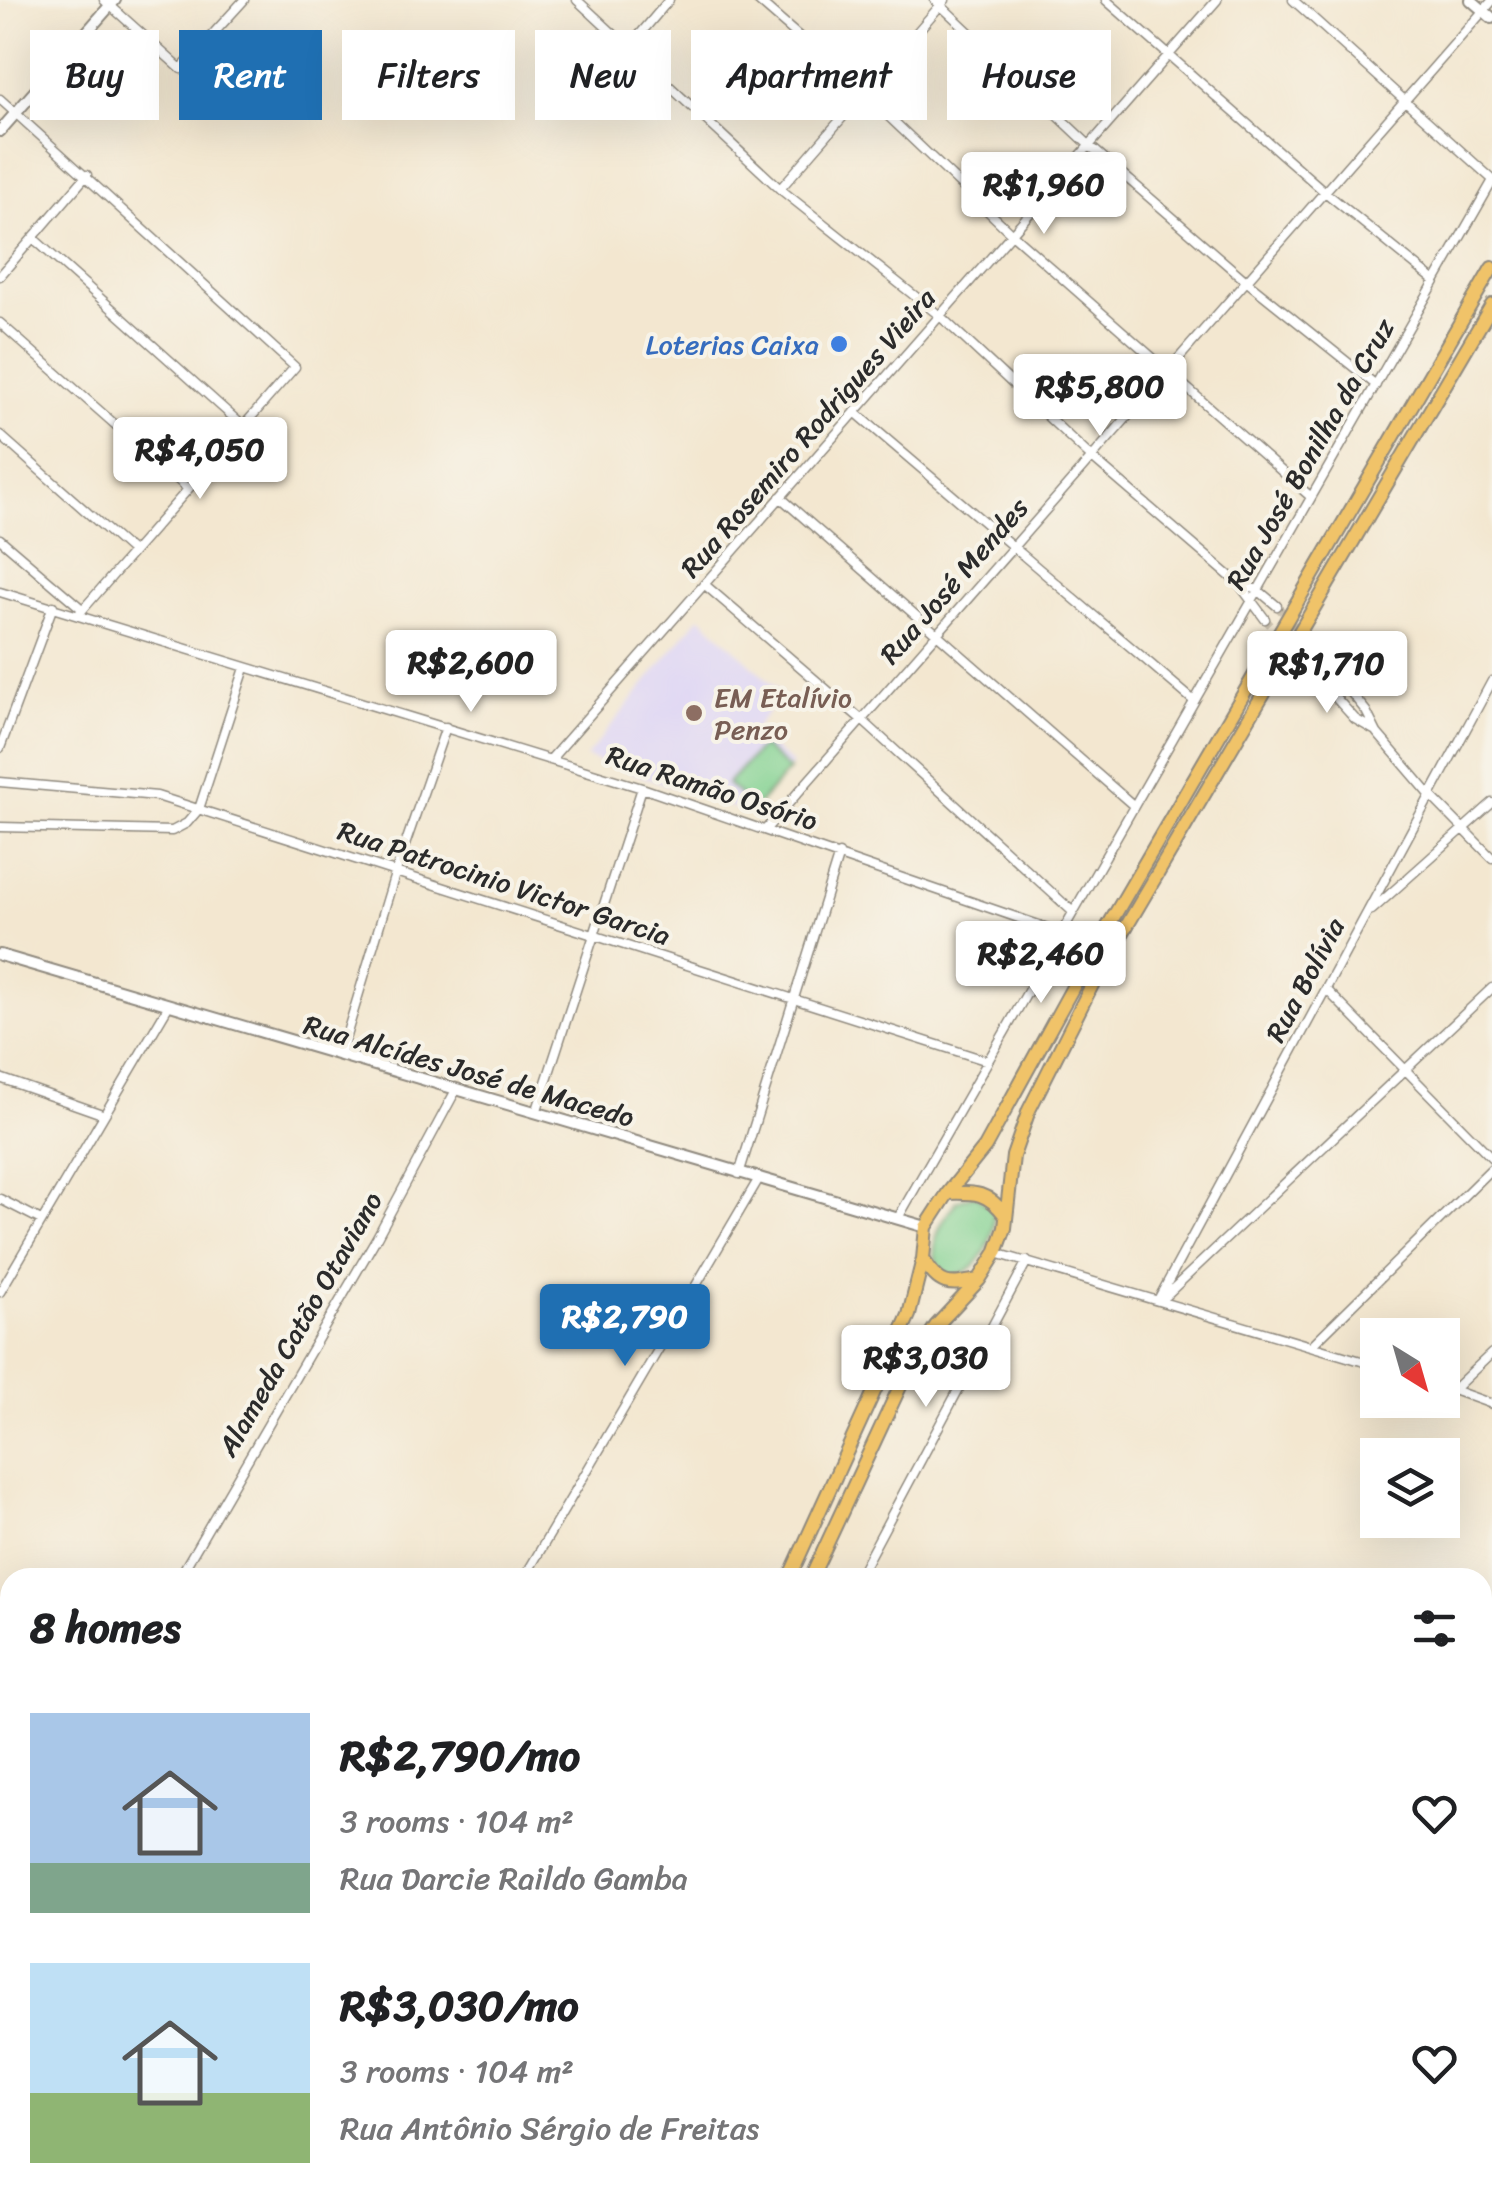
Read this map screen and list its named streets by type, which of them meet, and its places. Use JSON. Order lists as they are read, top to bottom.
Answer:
{
  "streets": {
    "street": [
      "Rua Rosemiro Rodrigues Vieira",
      "Rua José Bonilha da Cruz",
      "Rua José Mendes",
      "Rua Ramão Osório",
      "Rua Patrocinio Victor Garcia",
      "Rua Bolívia",
      "Rua Alcídes José de Macedo",
      "Alameda Catão Otaviano"
    ]
  },
  "crossings": [
    ["Rua Rosemiro Rodrigues Vieira", "Rua Ramão Osório"],
    ["Rua José Bonilha da Cruz", "Rua Ramão Osório"],
    ["Rua José Bonilha da Cruz", "Rua Patrocinio Victor Garcia"],
    ["Rua José Bonilha da Cruz", "Rua Alcídes José de Macedo"],
    ["Rua José Mendes", "Rua Ramão Osório"],
    ["Rua Alcídes José de Macedo", "Alameda Catão Otaviano"]
  ],
  "places": ["Loterias Caixa", "EM Etalívio Penzo"],
  "north": "bottom right",
  "page": {
    "chip": [
      "Buy",
      "Rent",
      "Filters",
      "New",
      "Apartment",
      "House"
    ],
    "price": [
      "R$1,960",
      "R$5,800",
      "R$4,050",
      "R$2,600",
      "R$1,710",
      "R$2,460",
      "R$2,790",
      "R$3,030"
    ],
    "heading": "8 homes",
    "list": [
      {
        "name": "R$2,790/mo",
        "note": "3 rooms · 104 m² · Rua Darcie Raildo Gamba"
      },
      {
        "name": "R$3,030/mo",
        "note": "3 rooms · 104 m² · Rua Antônio Sérgio de Freitas"
      }
    ]
  }
}
